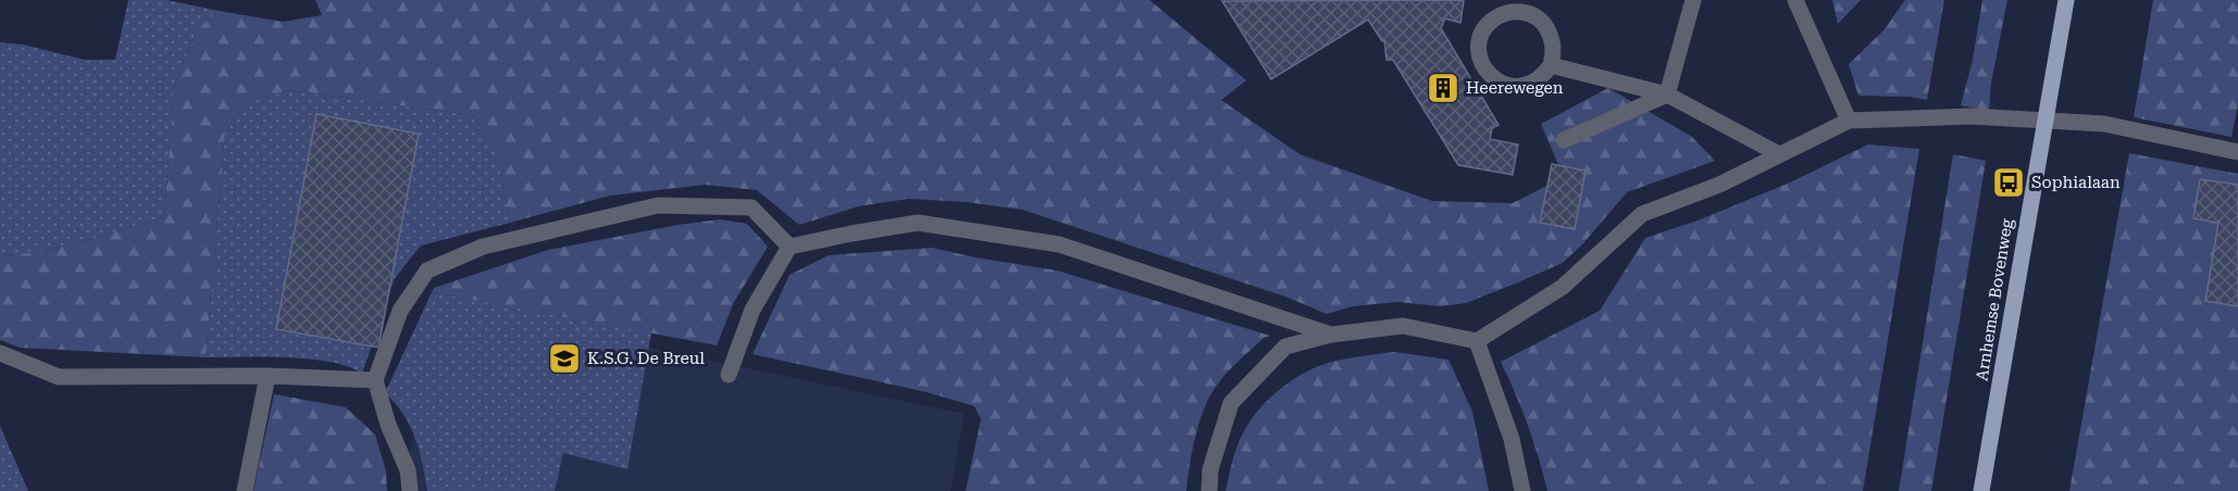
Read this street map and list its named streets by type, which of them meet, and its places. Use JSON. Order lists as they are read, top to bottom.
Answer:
{
  "streets": {
    "main road": ["Arnhemse Bovenweg"]
  },
  "places": {
    "building": ["Heerewegen"],
    "bus stop": ["Sophialaan"],
    "school or university": ["K.S.G. De Breul"]
  }
}
